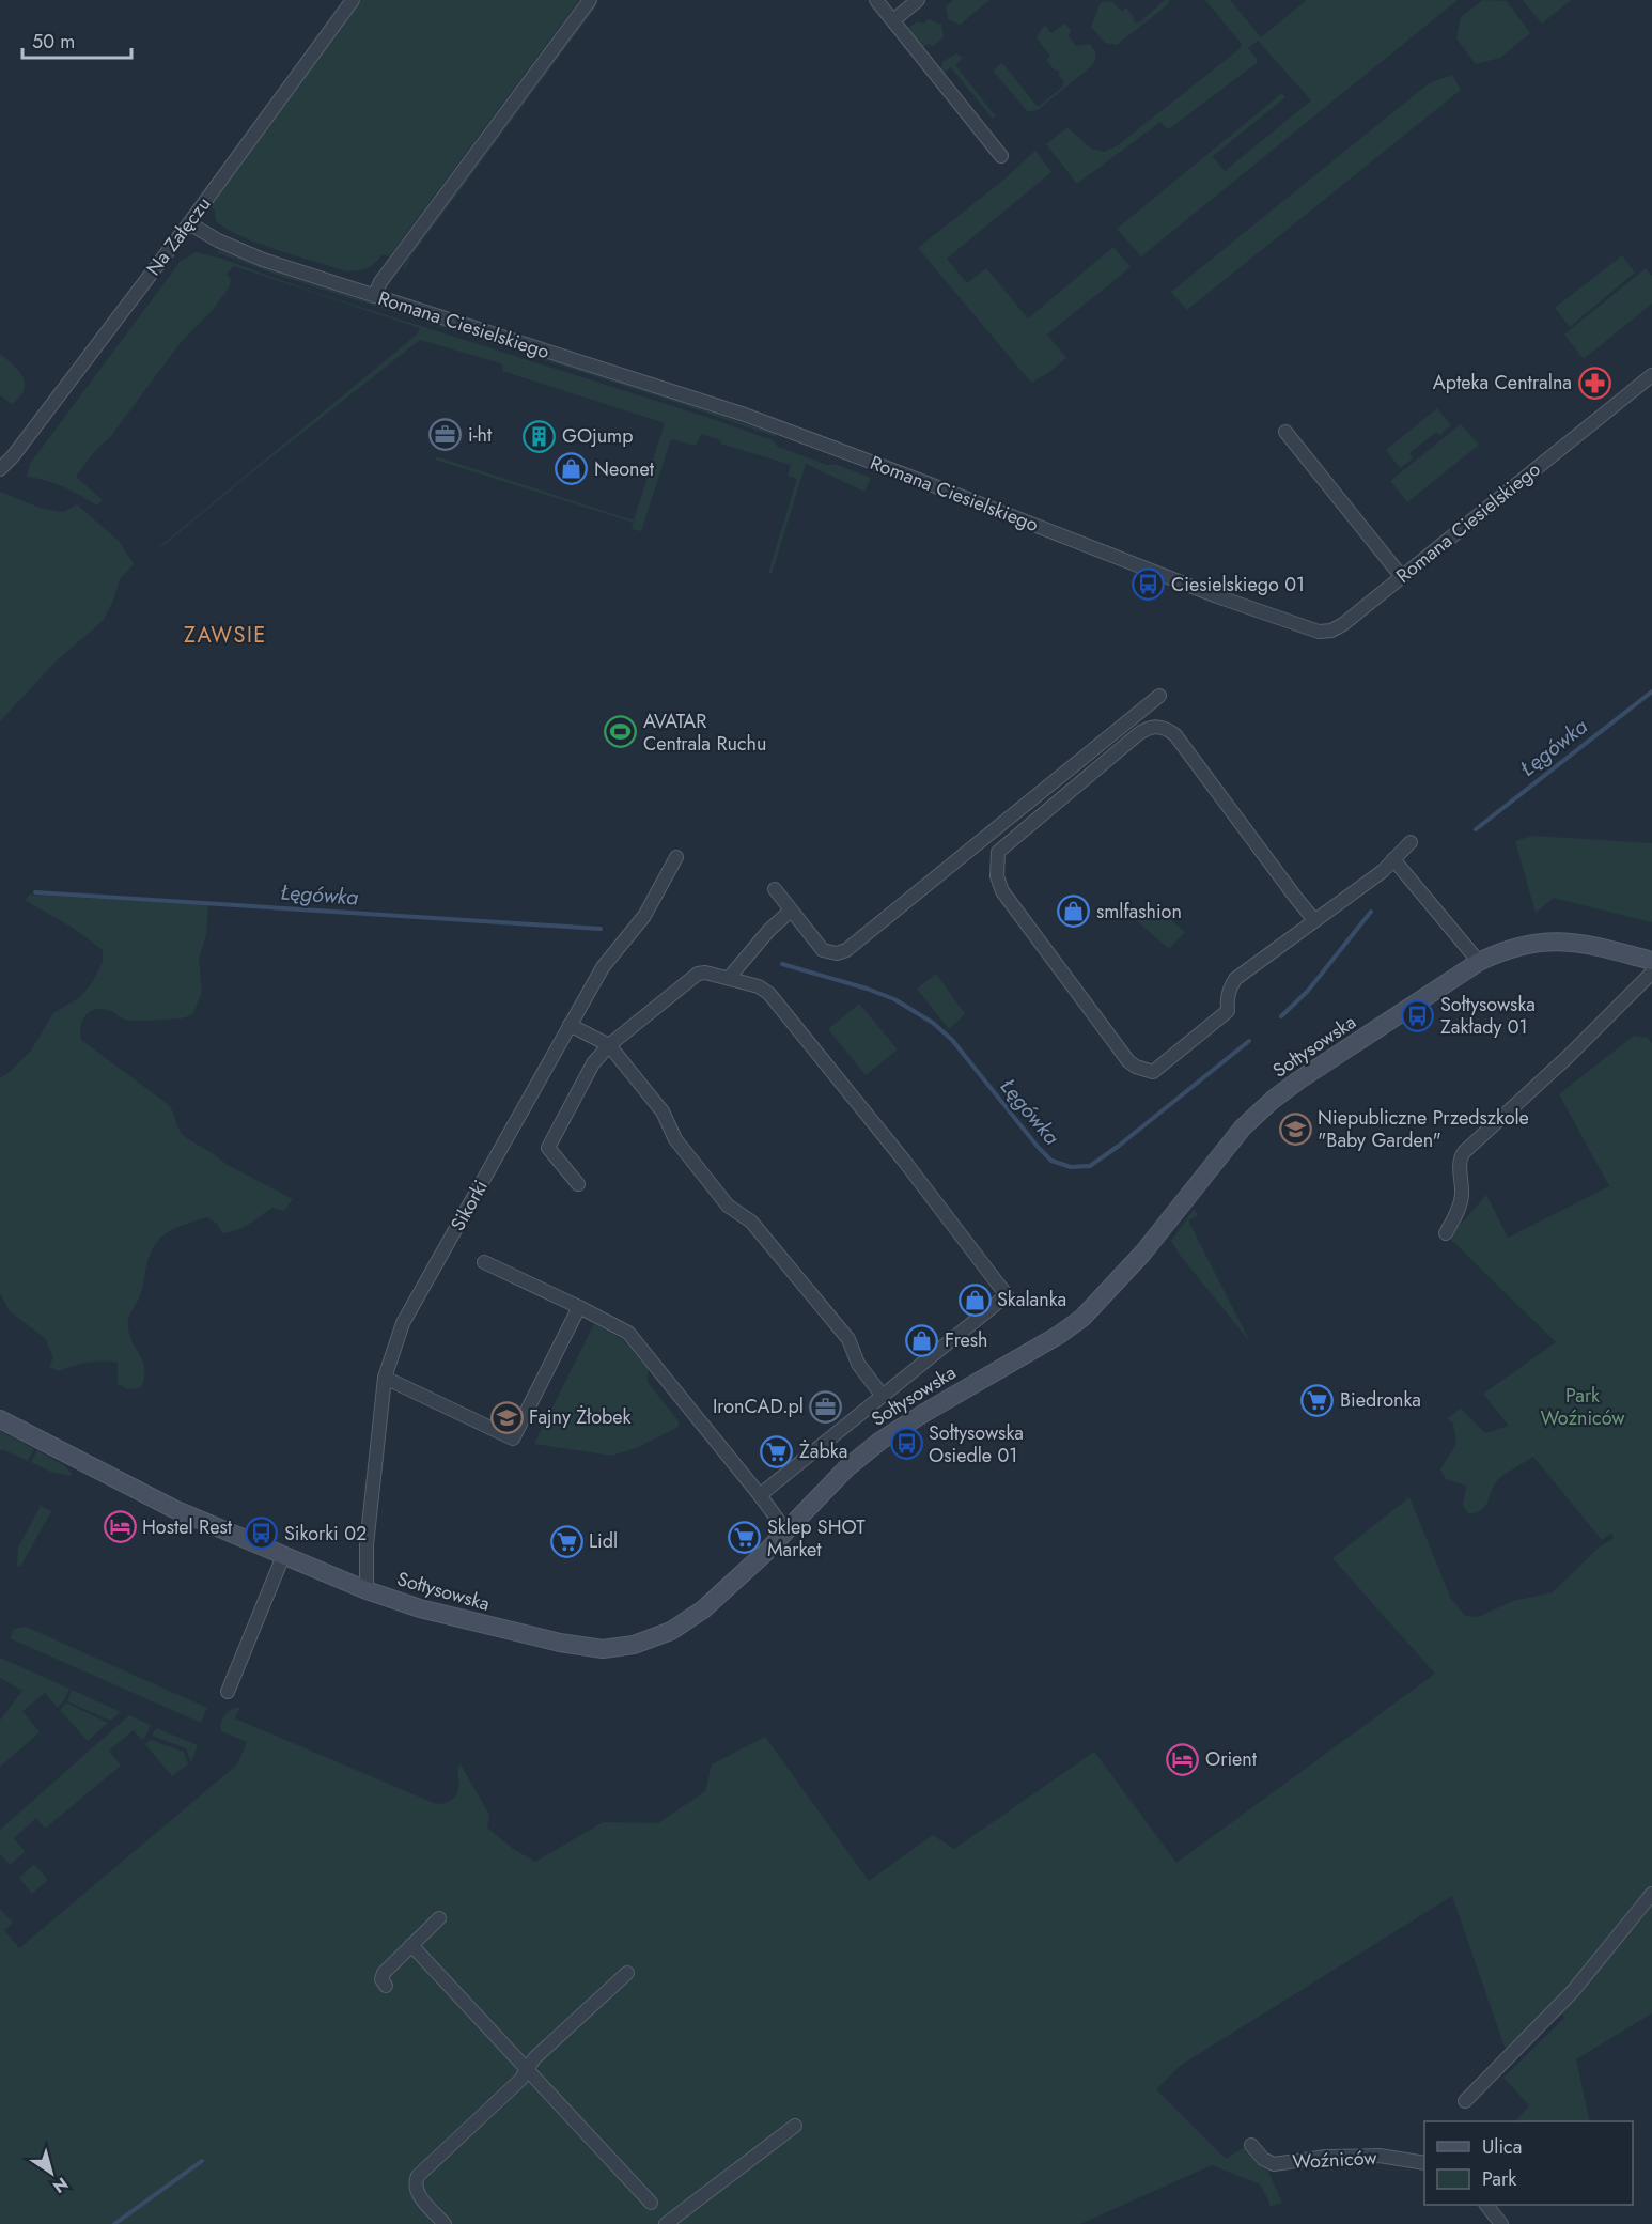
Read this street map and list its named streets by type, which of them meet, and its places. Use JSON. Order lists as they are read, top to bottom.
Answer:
{
  "streets": {
    "street": [
      "Na Załęczu",
      "Romana Ciesielskiego",
      "Sołtysowska",
      "Sikorki",
      "Woźniców"
    ]
  },
  "crossings": [
    ["Na Załęczu", "Romana Ciesielskiego"],
    ["Sołtysowska", "Sikorki"]
  ],
  "districts": ["ZAWSIE"],
  "water": ["Łęgówka"],
  "parks": ["Park Woźniców"],
  "places": {
    "pharmacy": ["Apteka Centralna"],
    "office": ["i-ht", "IronCAD.pl"],
    "building": ["GOjump"],
    "shop": [
      "Neonet",
      "smlfashion",
      "Skalanka",
      "Fresh"
    ],
    "bus stop": [
      "Ciesielskiego 01",
      "Sołtysowska Zakłady 01",
      "Sołtysowska Osiedle 01",
      "Sikorki 02"
    ],
    "sports": ["AVATAR Centrala Ruchu"],
    "school or university": ["Niepubliczne Przedszkole \"Baby Garden\"", "Fajny Żłobek"],
    "supermarket": [
      "Biedronka",
      "Żabka",
      "Sklep SHOT Market",
      "Lidl"
    ],
    "hotel": ["Hostel Rest", "Orient"]
  },
  "legend": ["Ulica", "Park"],
  "scale_bar": "50 m",
  "north": "bottom right"
}
